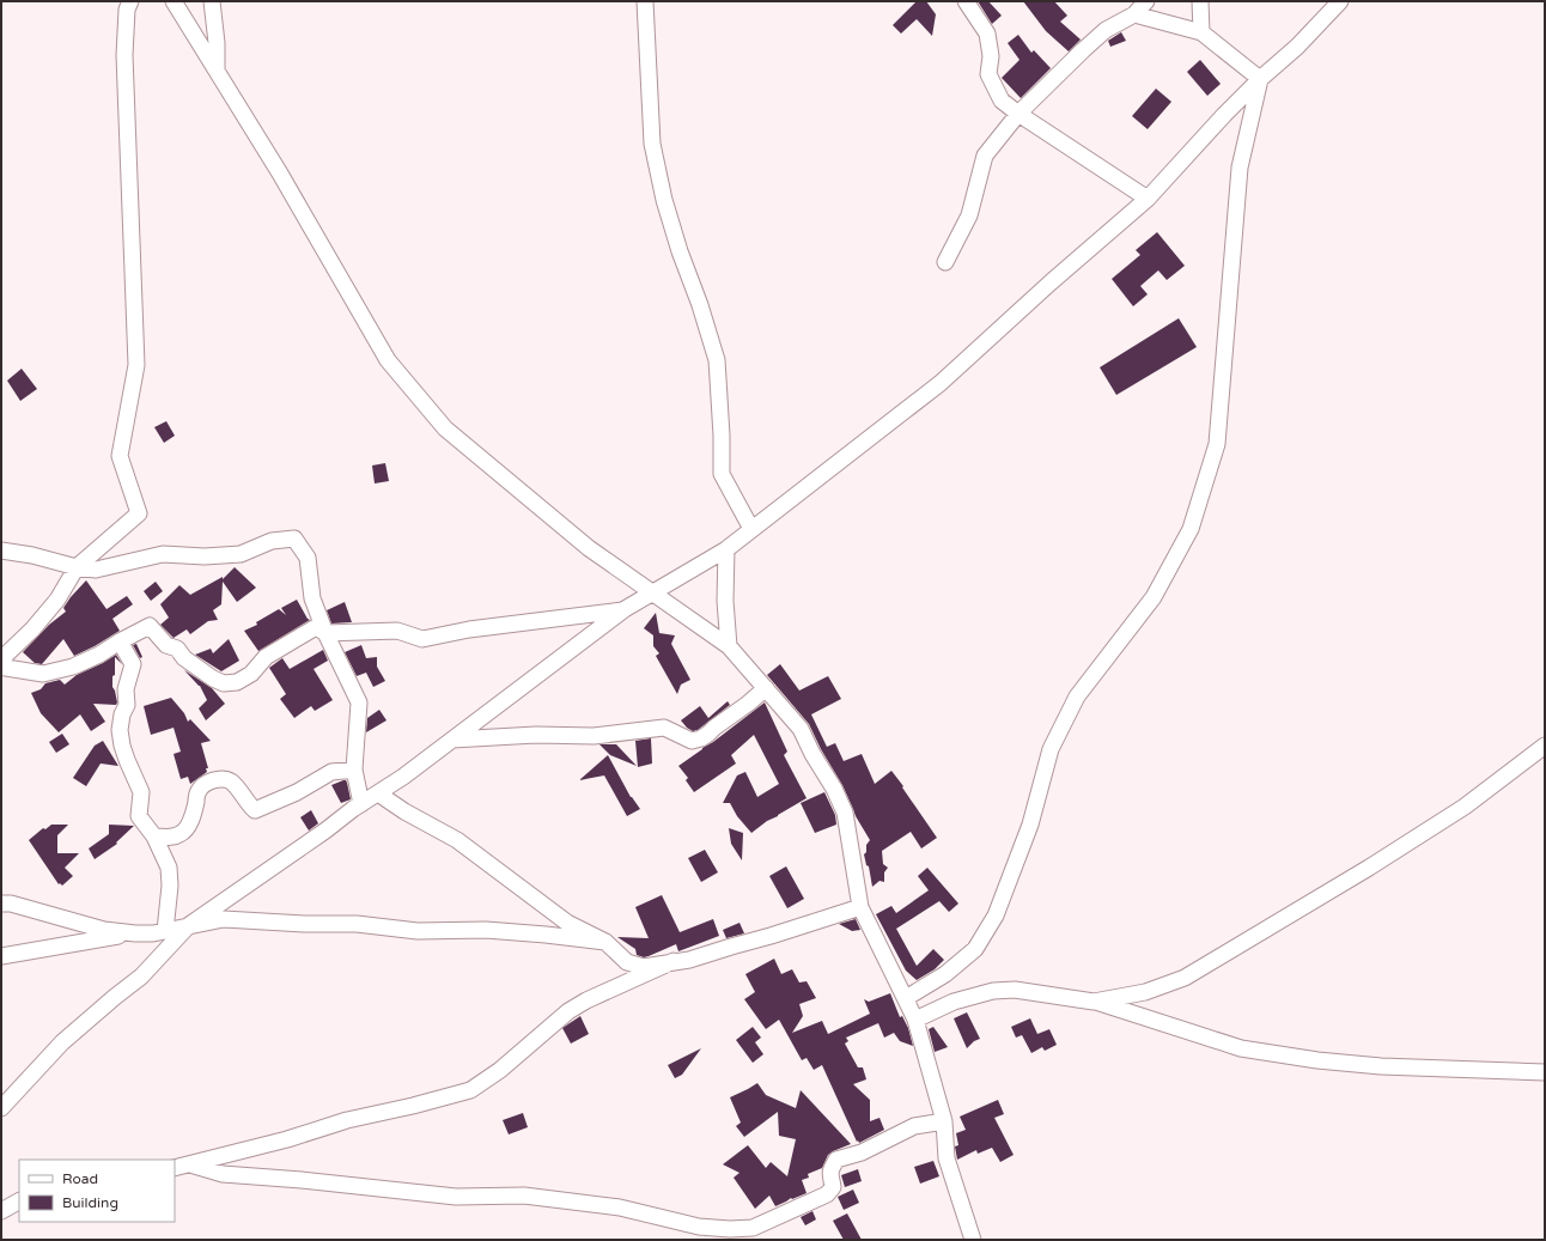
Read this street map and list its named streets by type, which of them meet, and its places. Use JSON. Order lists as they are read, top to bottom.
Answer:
{
  "legend": ["Road", "Building"]
}
